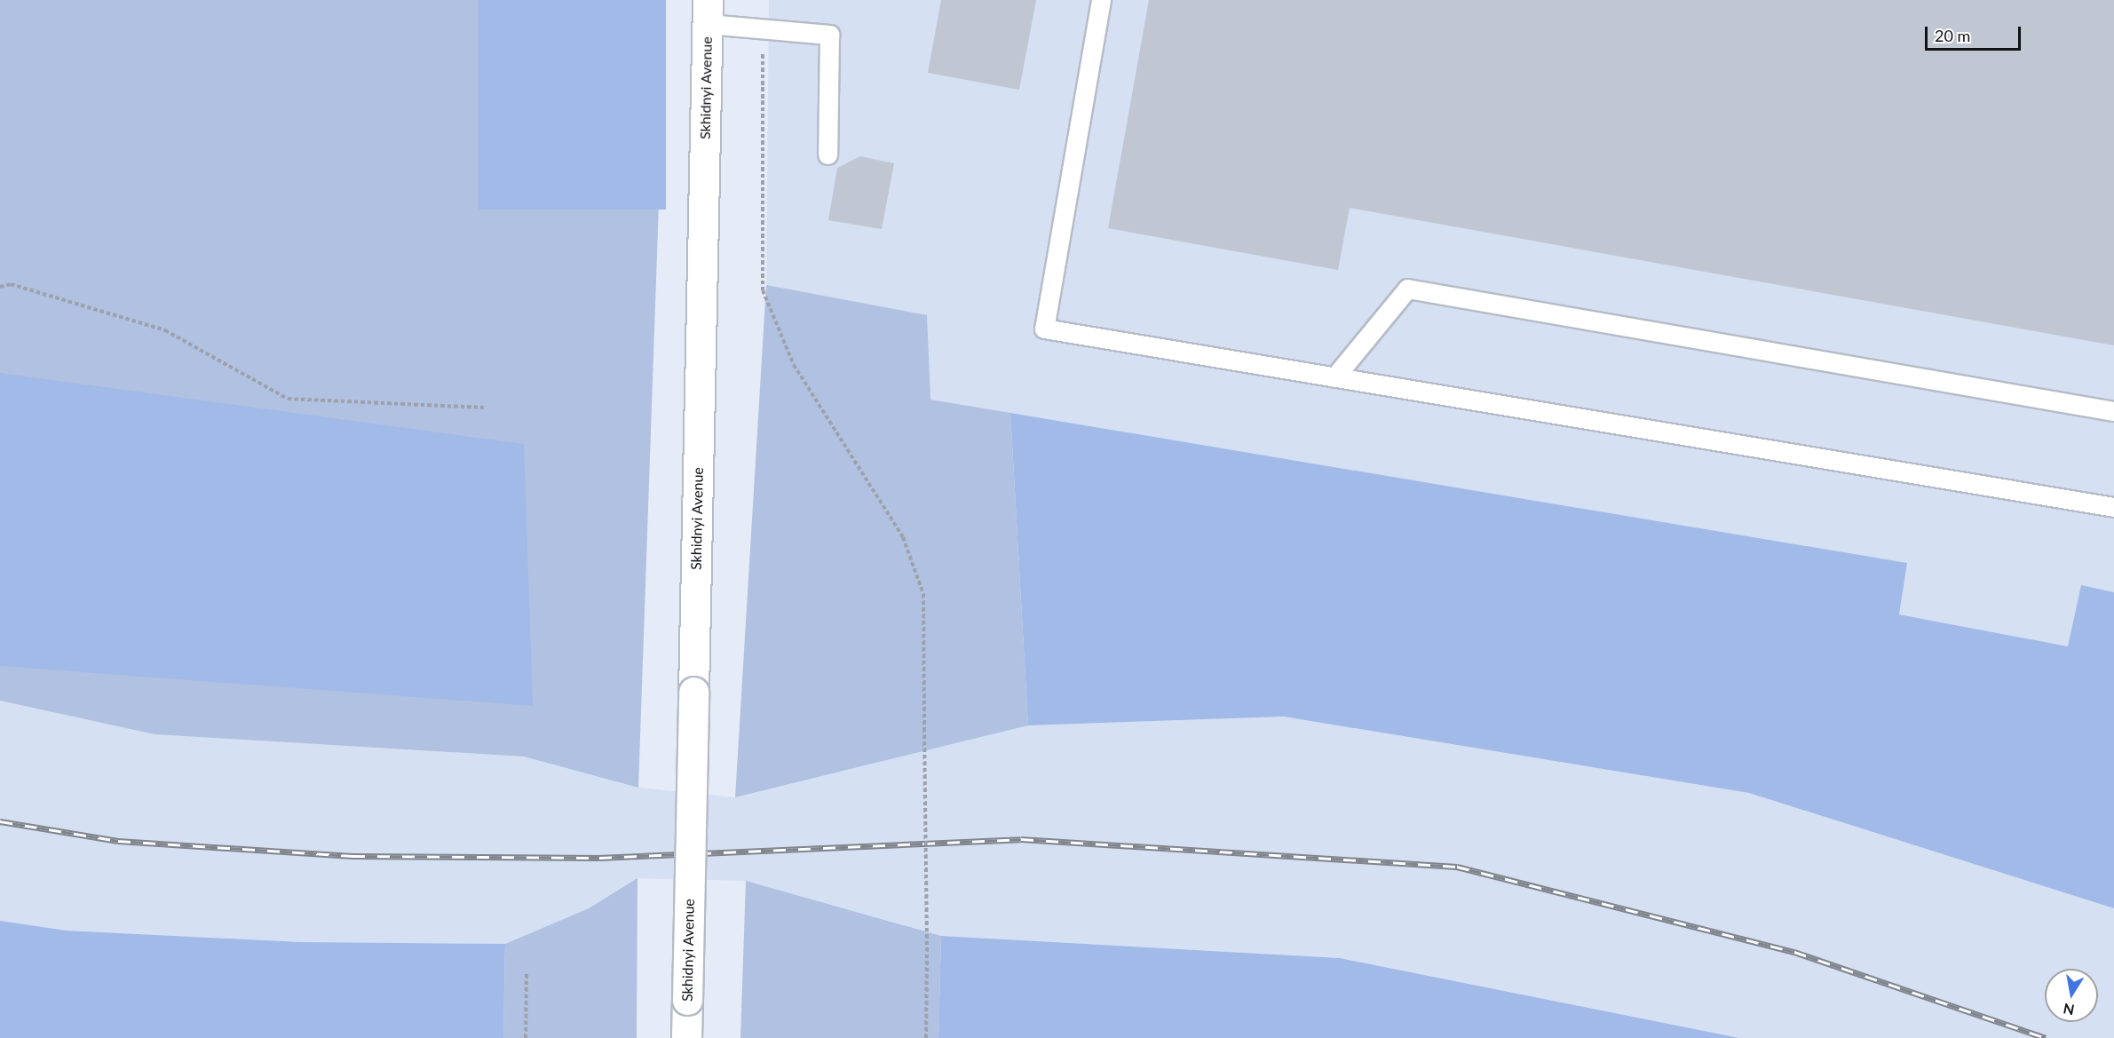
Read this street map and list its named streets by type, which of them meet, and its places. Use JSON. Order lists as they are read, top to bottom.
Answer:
{
  "streets": {
    "main road": ["Skhidnyi Avenue"]
  },
  "scale_bar": "20 m",
  "north": "bottom"
}
